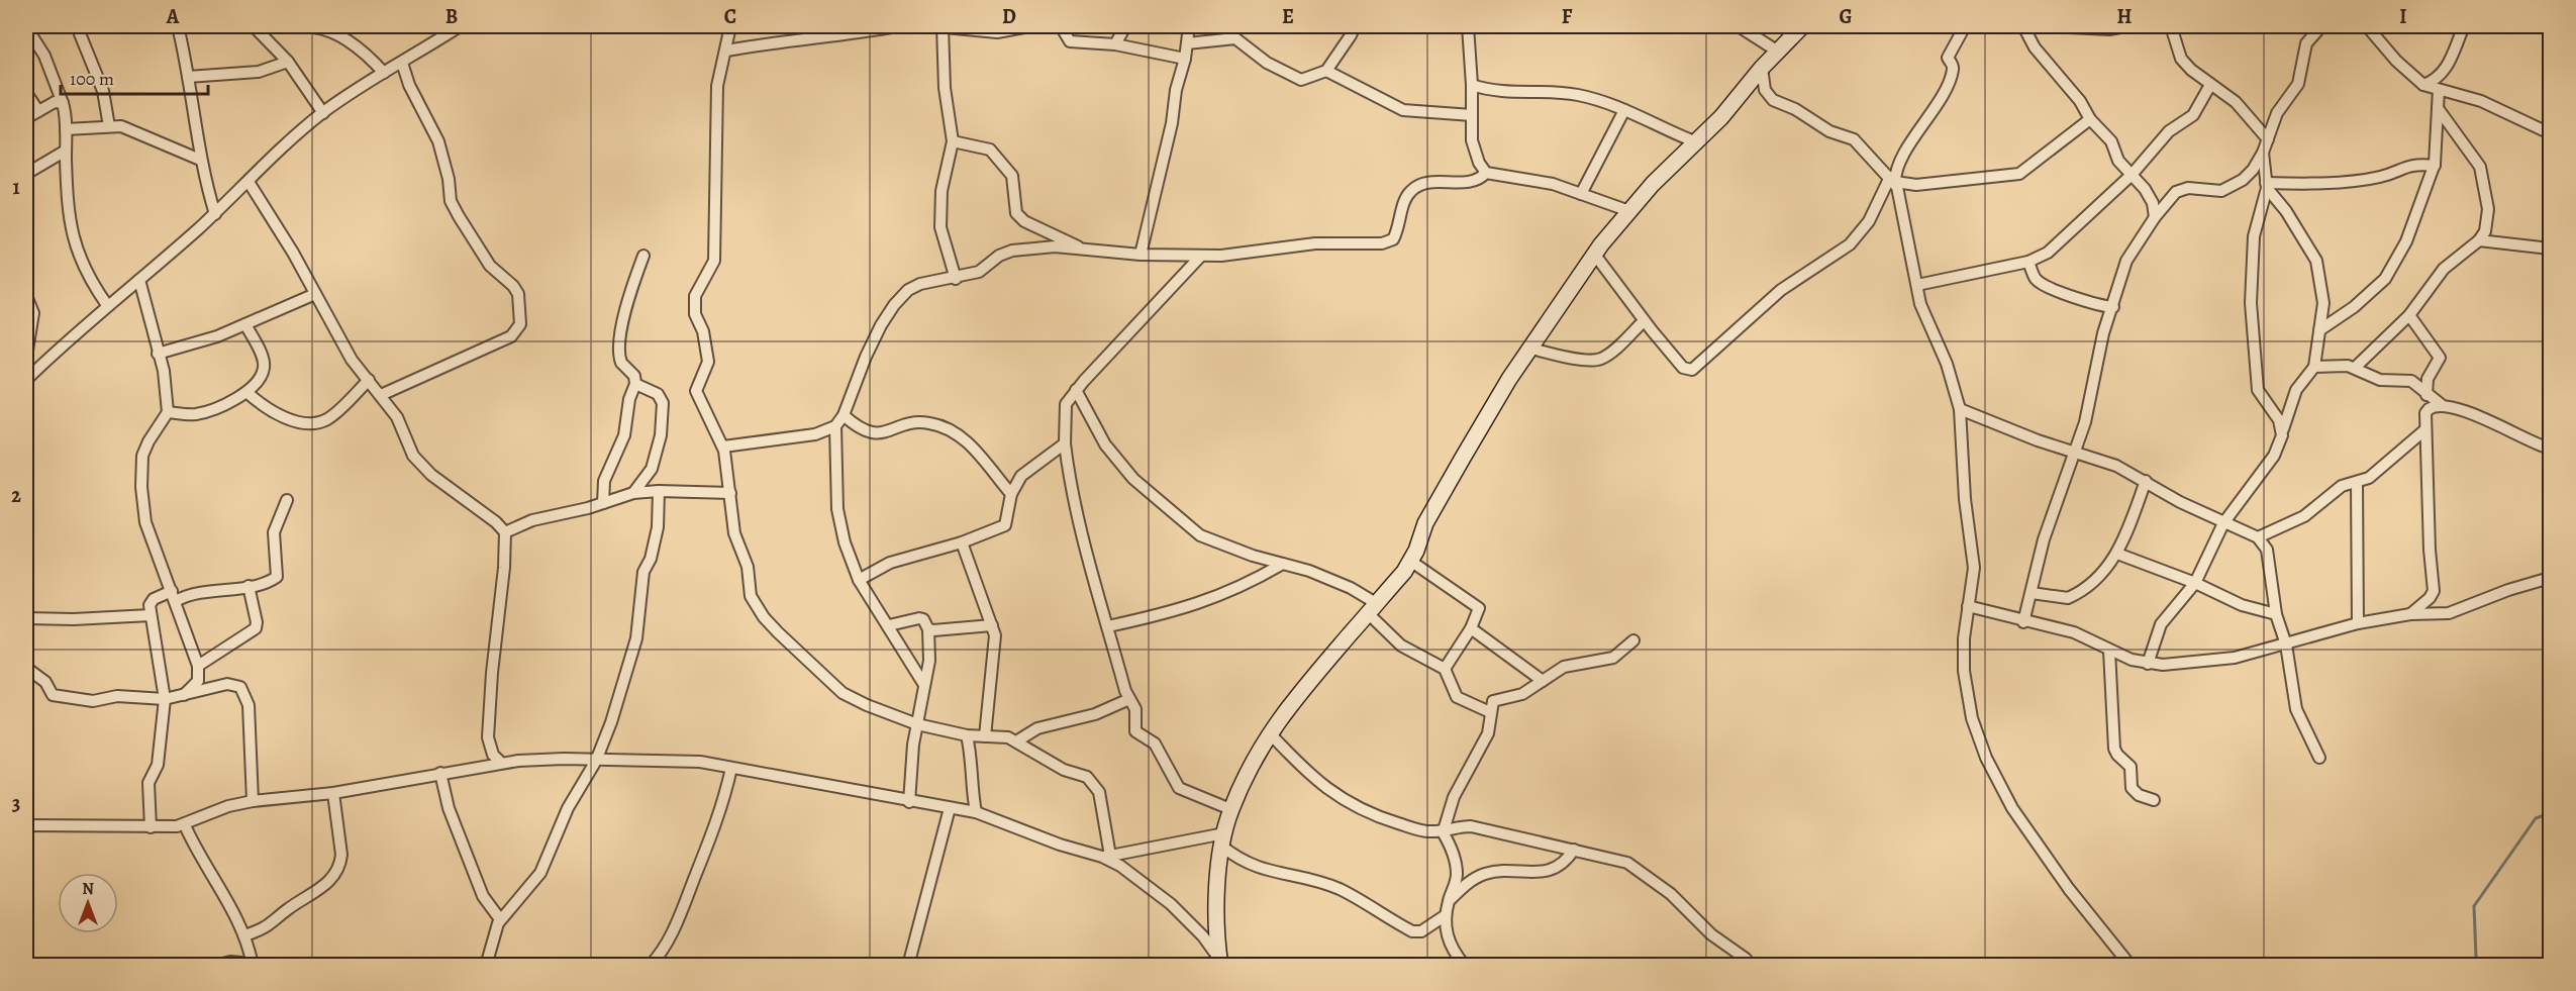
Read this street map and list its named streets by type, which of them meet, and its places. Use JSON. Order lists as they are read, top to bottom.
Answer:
{
  "scale_bar": "100 m",
  "north": "top",
  "grid": {
    "columns": [
      "A",
      "B",
      "C",
      "D",
      "E",
      "F",
      "G",
      "H",
      "I"
    ],
    "rows": ["1", "2", "3"]
  }
}
